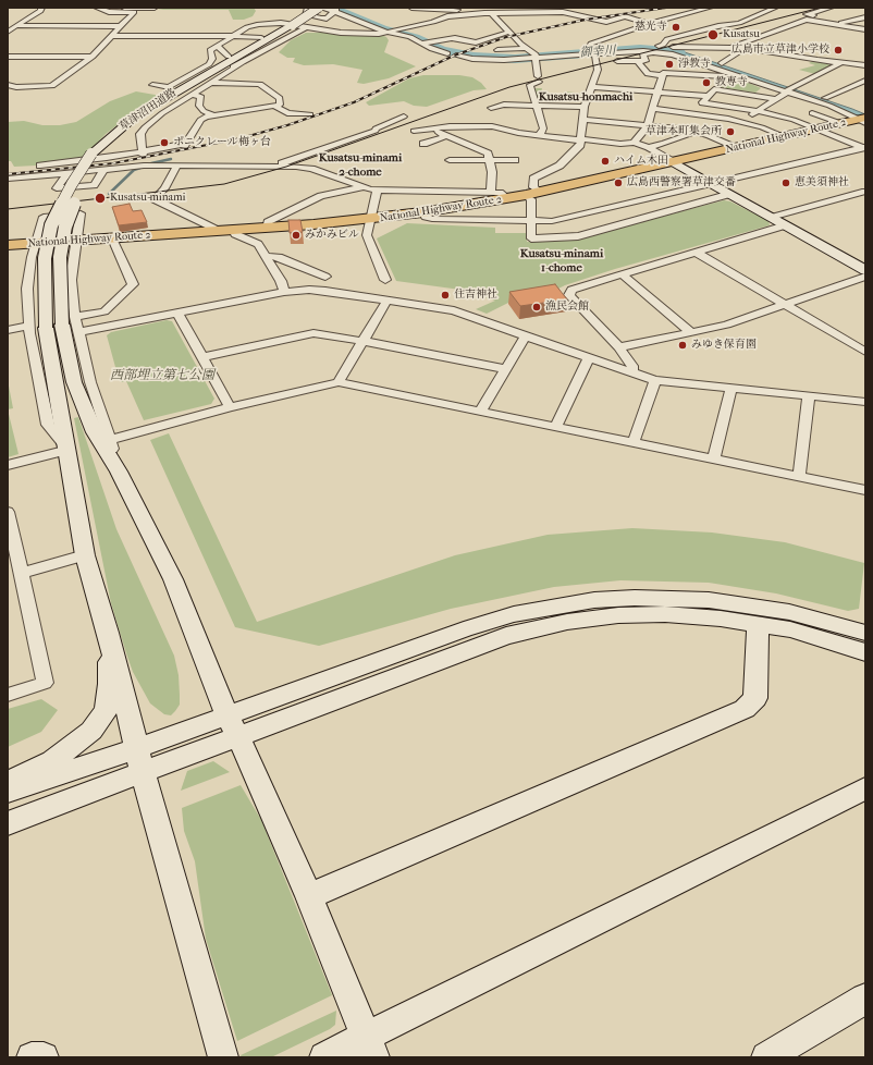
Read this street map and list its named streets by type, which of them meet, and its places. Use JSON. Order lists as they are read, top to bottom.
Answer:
{
  "streets": {
    "highway": ["National Highway Route 2"],
    "street": ["草津沼田道路"]
  },
  "districts": ["Kusatsu-honmachi", "Kusatsu-minami 2-chome", "Kusatsu-minami 1-chome"],
  "water": ["御幸川"],
  "parks": ["西部埋立第七公園"],
  "places": [
    "慈光寺",
    "Kusatsu",
    "広島市立草津小学校",
    "淨教寺",
    "教専寺",
    "草津本町集会所",
    "ポニクレール梅ヶ台",
    "ハイム木田",
    "広島西警察署草津交番",
    "恵美須神社",
    "Kusatsu-minami",
    "みかみビル",
    "住吉神社",
    "漁民会館",
    "みゆき保育園"
  ]
}
